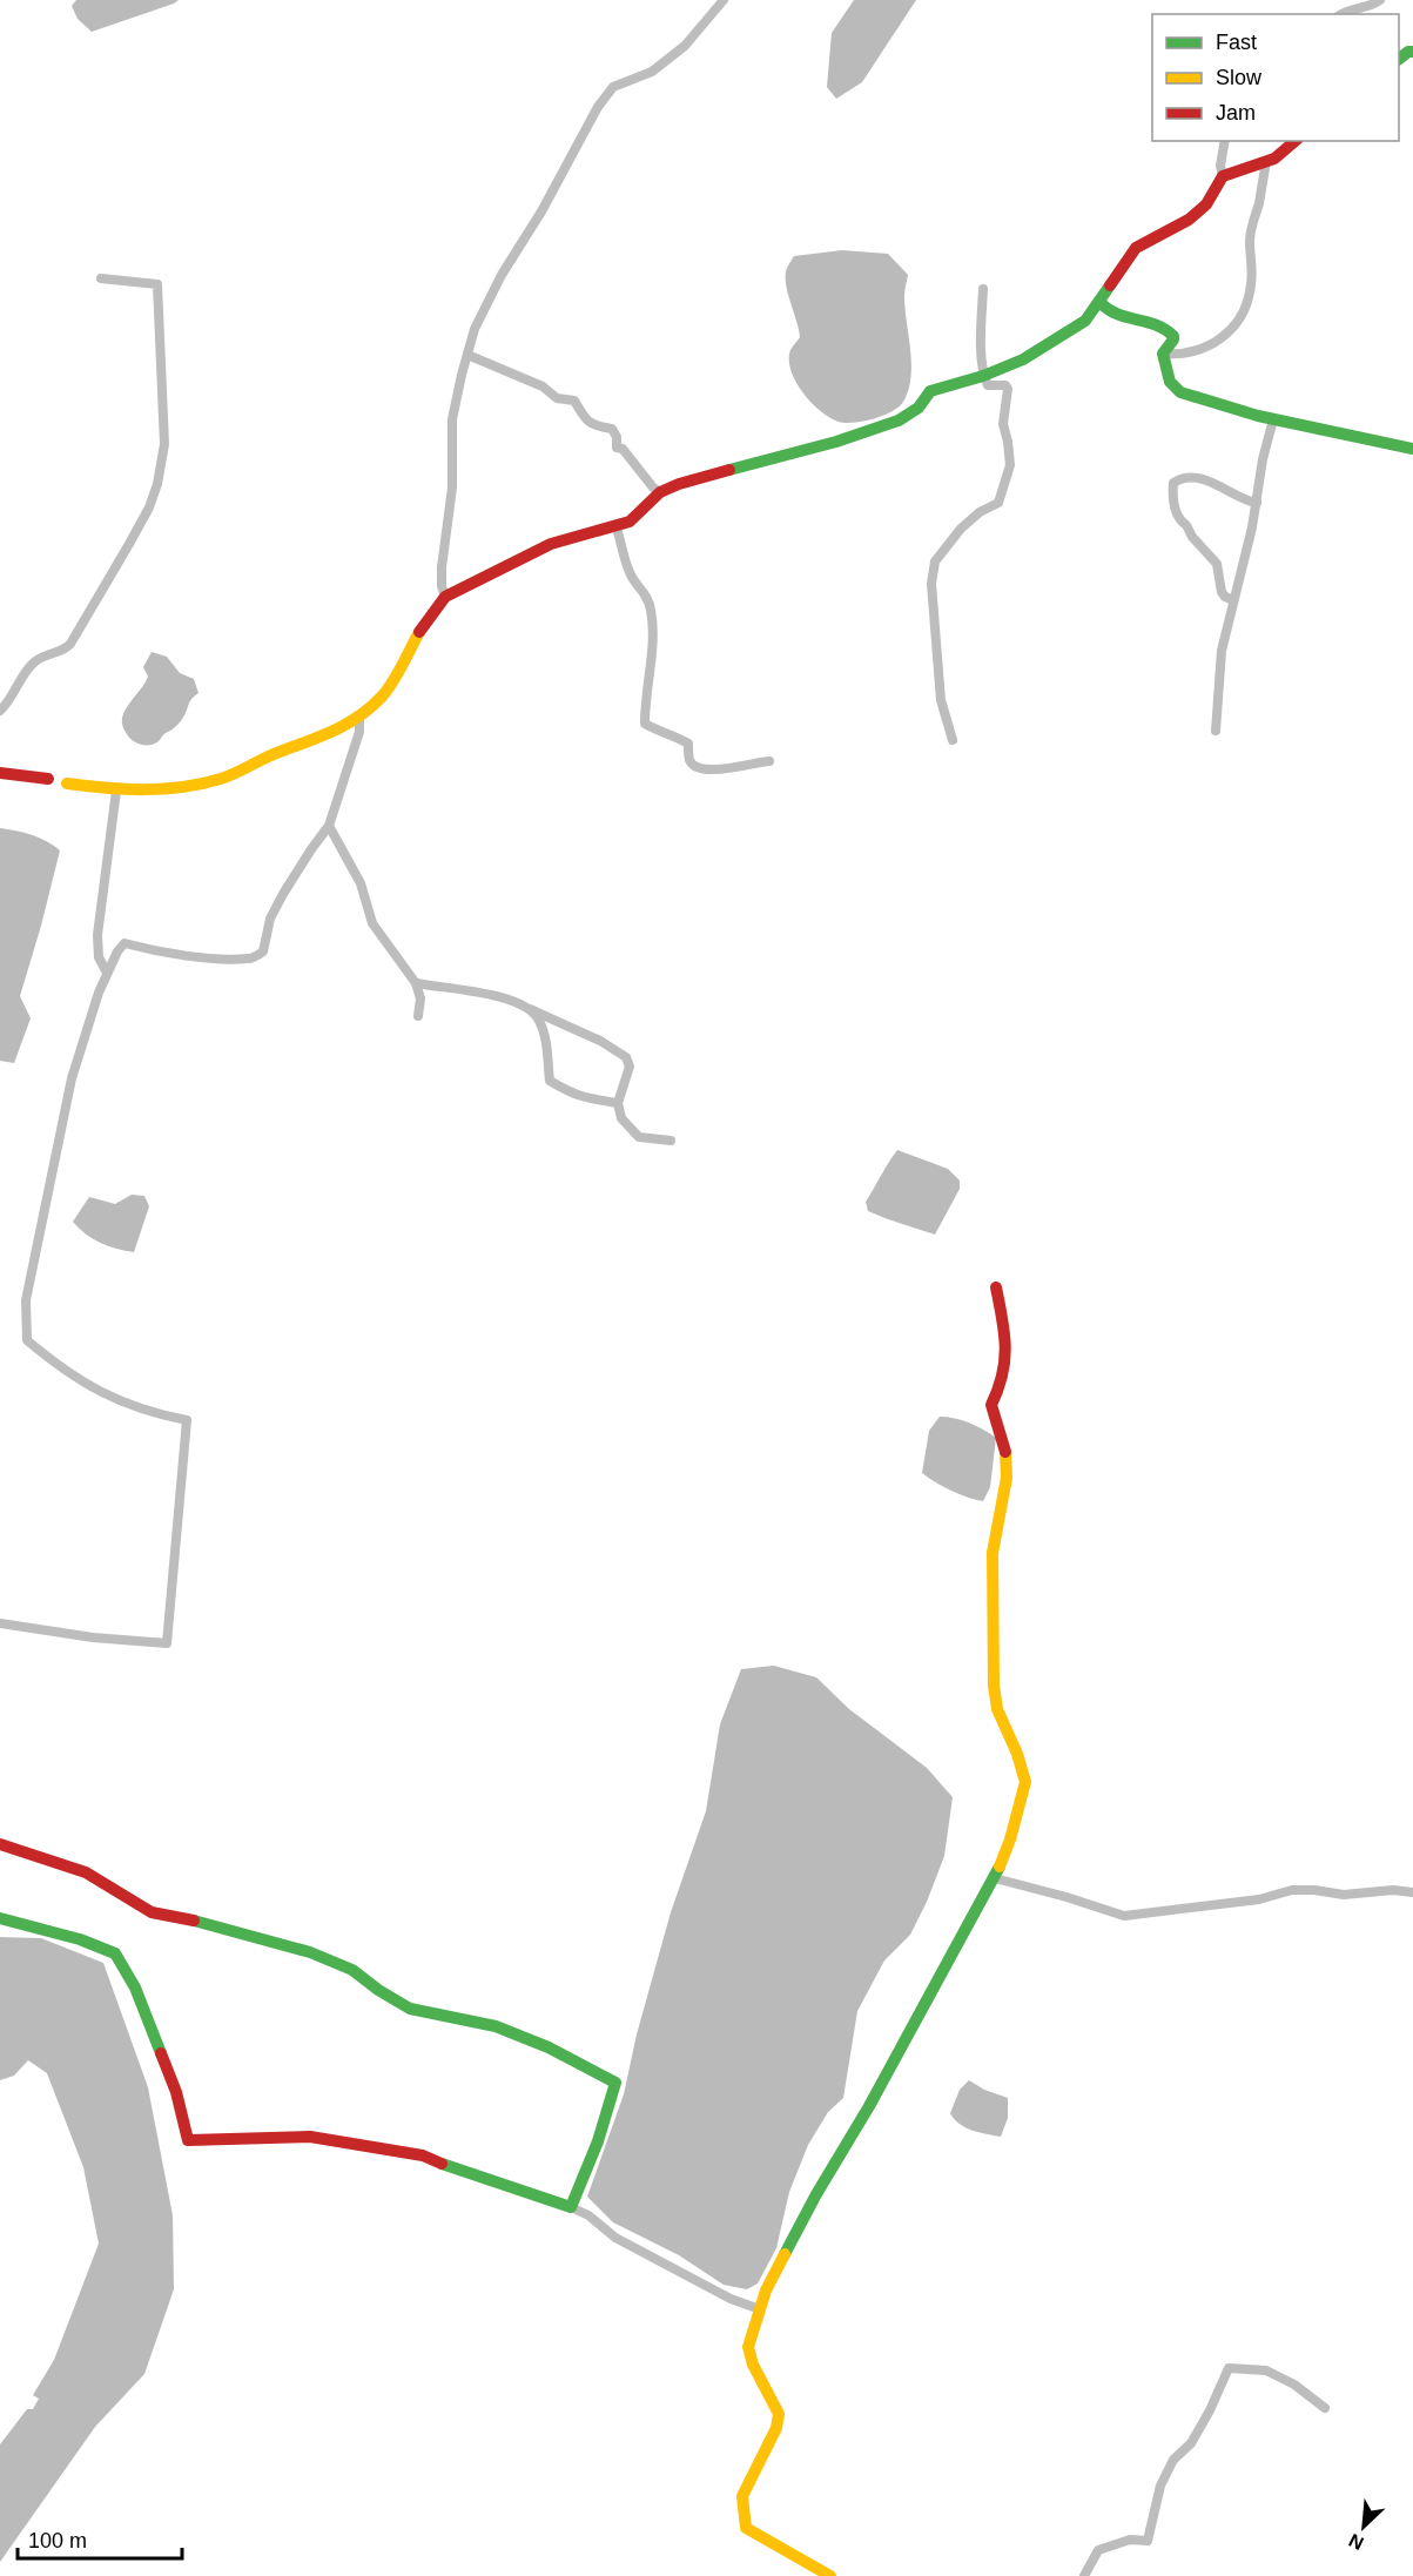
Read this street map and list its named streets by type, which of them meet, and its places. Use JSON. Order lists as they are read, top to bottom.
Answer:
{
  "legend": ["Fast", "Slow", "Jam"],
  "scale_bar": "100 m",
  "north": "bottom left"
}
